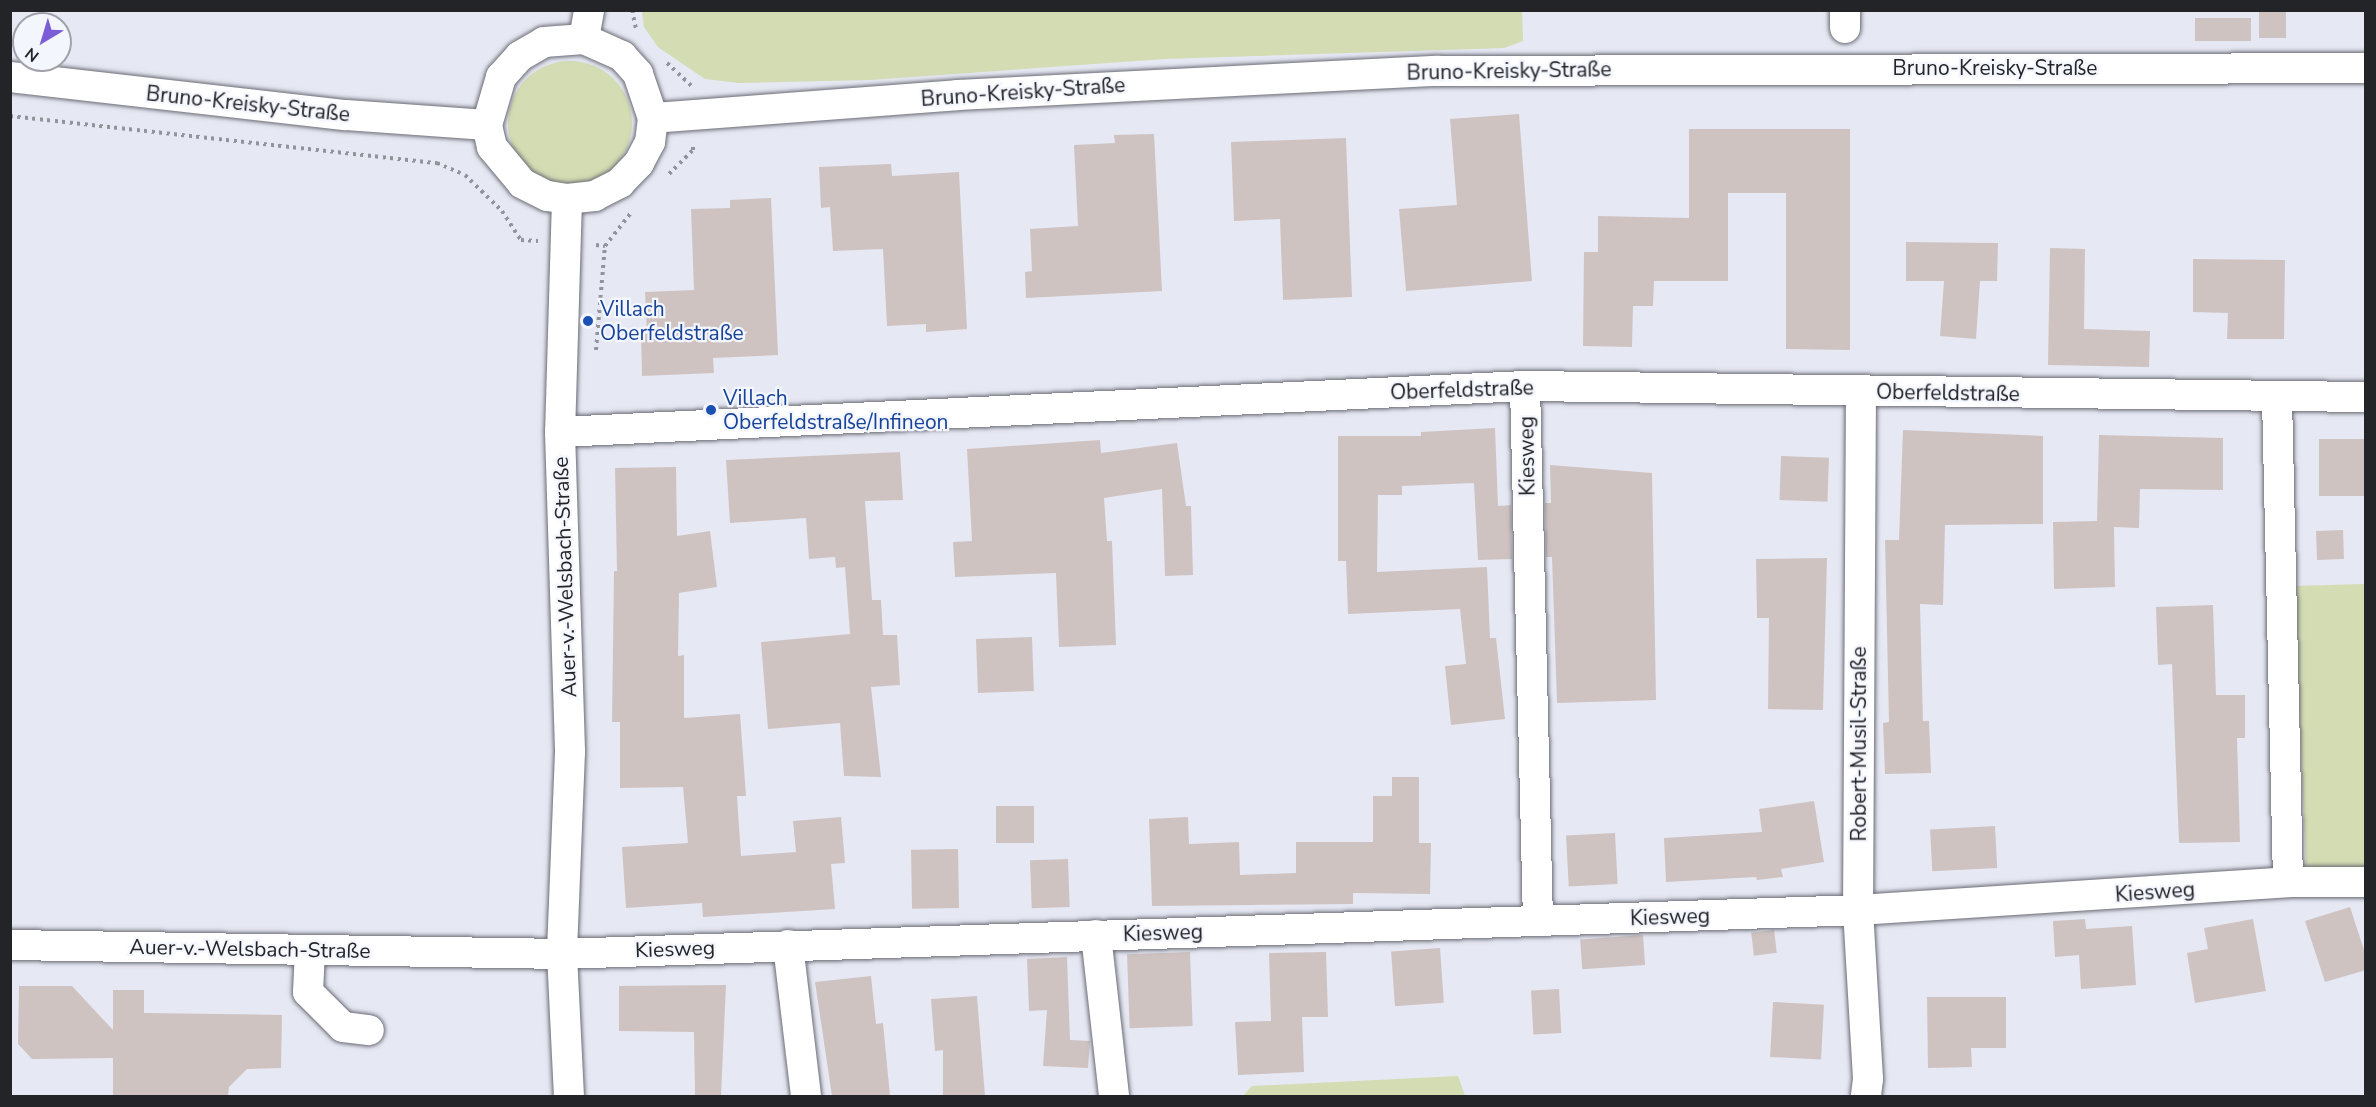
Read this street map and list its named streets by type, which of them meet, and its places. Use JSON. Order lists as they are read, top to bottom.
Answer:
{
  "streets": {
    "street": [
      "Bruno-Kreisky-Straße",
      "Oberfeldstraße",
      "Kiesweg",
      "Auer-v.-Welsbach-Straße",
      "Robert-Musil-Straße"
    ]
  },
  "crossings": [
    ["Bruno-Kreisky-Straße", "Auer-v.-Welsbach-Straße"],
    ["Oberfeldstraße", "Kiesweg"],
    ["Oberfeldstraße", "Auer-v.-Welsbach-Straße"],
    ["Oberfeldstraße", "Robert-Musil-Straße"],
    ["Kiesweg", "Auer-v.-Welsbach-Straße"],
    ["Kiesweg", "Robert-Musil-Straße"]
  ],
  "places": ["Villach Oberfeldstraße", "Villach Oberfeldstraße/Infineon"],
  "north": "bottom left"
}
